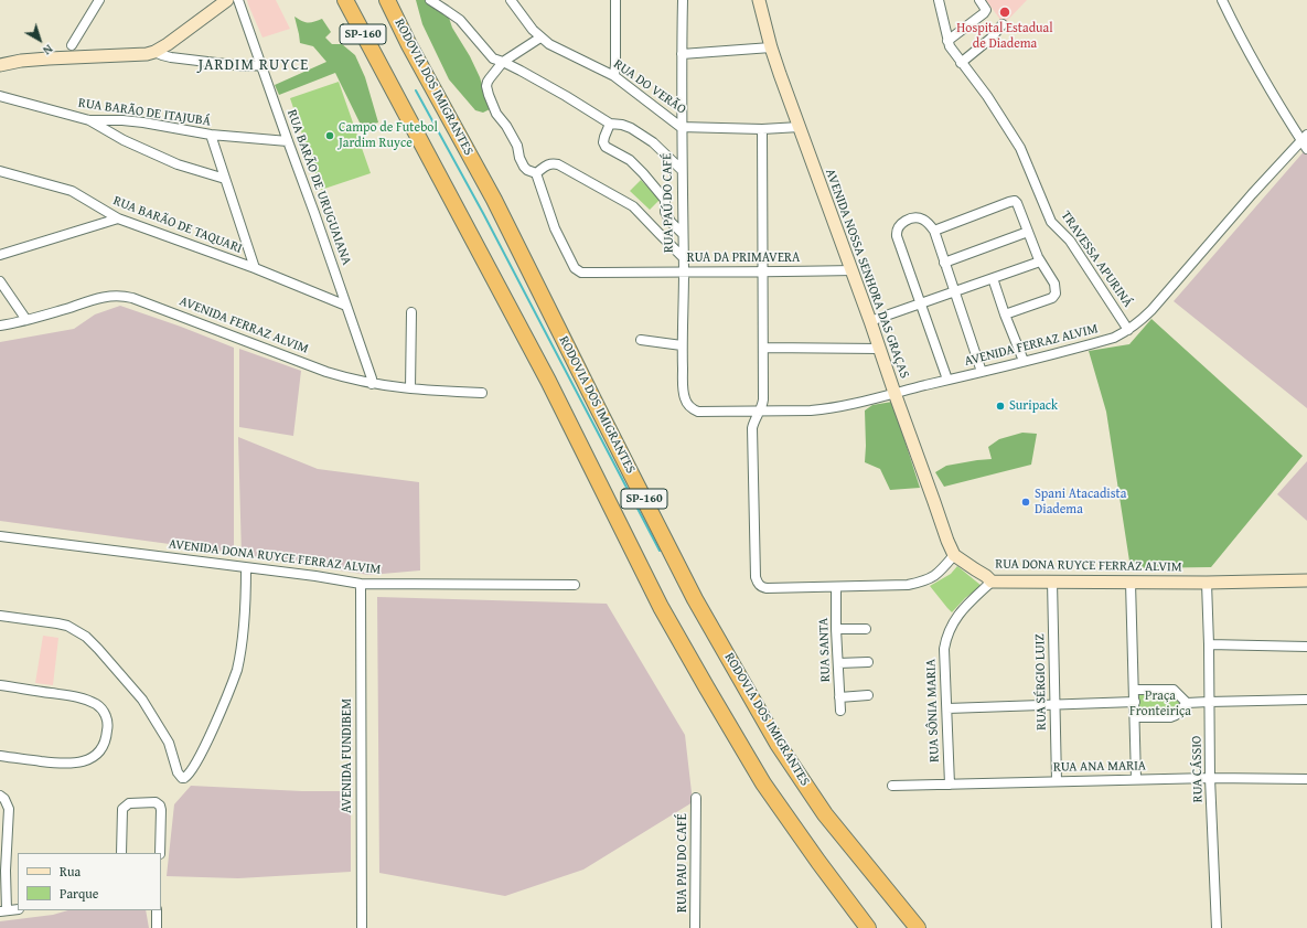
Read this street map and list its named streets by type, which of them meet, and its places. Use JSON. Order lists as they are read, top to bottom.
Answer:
{
  "streets": {
    "highway": ["SP-160", "RODOVIA DOS IMIGRANTES"],
    "main road": ["AVENIDA NOSSA SENHORA DAS GRAÇAS", "RUA DONA RUYCE FERRAZ ALVIM"],
    "street": [
      "RUA DO VERÃO",
      "RUA BARÃO DE ITAJUBÁ",
      "RUA BARÃO DE URUGUAIANA",
      "RUA PAÚ DO CAFÉ",
      "RUA BARÃO DE TAQUARI",
      "RUA DA PRIMAVERA",
      "TRAVESSA APURINÁ",
      "AVENIDA FERRAZ ALVIM",
      "AVENIDA DONA RUYCE FERRAZ ALVIM",
      "RUA SANTA",
      "RUA SÉRGIO LUIZ",
      "RUA SÔNIA MARIA",
      "AVENIDA FUNDIBEM",
      "RUA ANA MARIA",
      "RUA CÁSSIO",
      "RUA PAU DO CAFÉ"
    ]
  },
  "crossings": [
    ["RUA DO VERÃO", "RUA PAÚ DO CAFÉ"],
    ["RUA DO VERÃO", "AVENIDA NOSSA SENHORA DAS GRAÇAS"],
    ["RUA BARÃO DE ITAJUBÁ", "RUA BARÃO DE URUGUAIANA"],
    ["RUA BARÃO DE URUGUAIANA", "RUA BARÃO DE TAQUARI"],
    ["RUA BARÃO DE URUGUAIANA", "AVENIDA FERRAZ ALVIM"],
    ["RUA PAÚ DO CAFÉ", "RUA DA PRIMAVERA"],
    ["RUA PAÚ DO CAFÉ", "AVENIDA FERRAZ ALVIM"],
    ["RUA DA PRIMAVERA", "AVENIDA NOSSA SENHORA DAS GRAÇAS"],
    ["TRAVESSA APURINÁ", "AVENIDA FERRAZ ALVIM"],
    ["AVENIDA NOSSA SENHORA DAS GRAÇAS", "AVENIDA FERRAZ ALVIM"],
    ["AVENIDA NOSSA SENHORA DAS GRAÇAS", "RUA DONA RUYCE FERRAZ ALVIM"],
    ["AVENIDA DONA RUYCE FERRAZ ALVIM", "AVENIDA FUNDIBEM"],
    ["RUA DONA RUYCE FERRAZ ALVIM", "RUA SÉRGIO LUIZ"],
    ["RUA DONA RUYCE FERRAZ ALVIM", "RUA SÔNIA MARIA"],
    ["RUA DONA RUYCE FERRAZ ALVIM", "RUA CÁSSIO"],
    ["RUA SÉRGIO LUIZ", "RUA ANA MARIA"],
    ["RUA SÔNIA MARIA", "RUA ANA MARIA"],
    ["RUA ANA MARIA", "RUA CÁSSIO"]
  ],
  "districts": ["JARDIM RUYCE"],
  "parks": ["Praça Fronteiriça"],
  "places": [
    "Hospital Estadual de Diadema",
    "Campo de Futebol Jardim Ruyce",
    "Suripack",
    "Spani Atacadista Diadema"
  ],
  "legend": ["Rua", "Parque"],
  "north": "bottom right"
}
